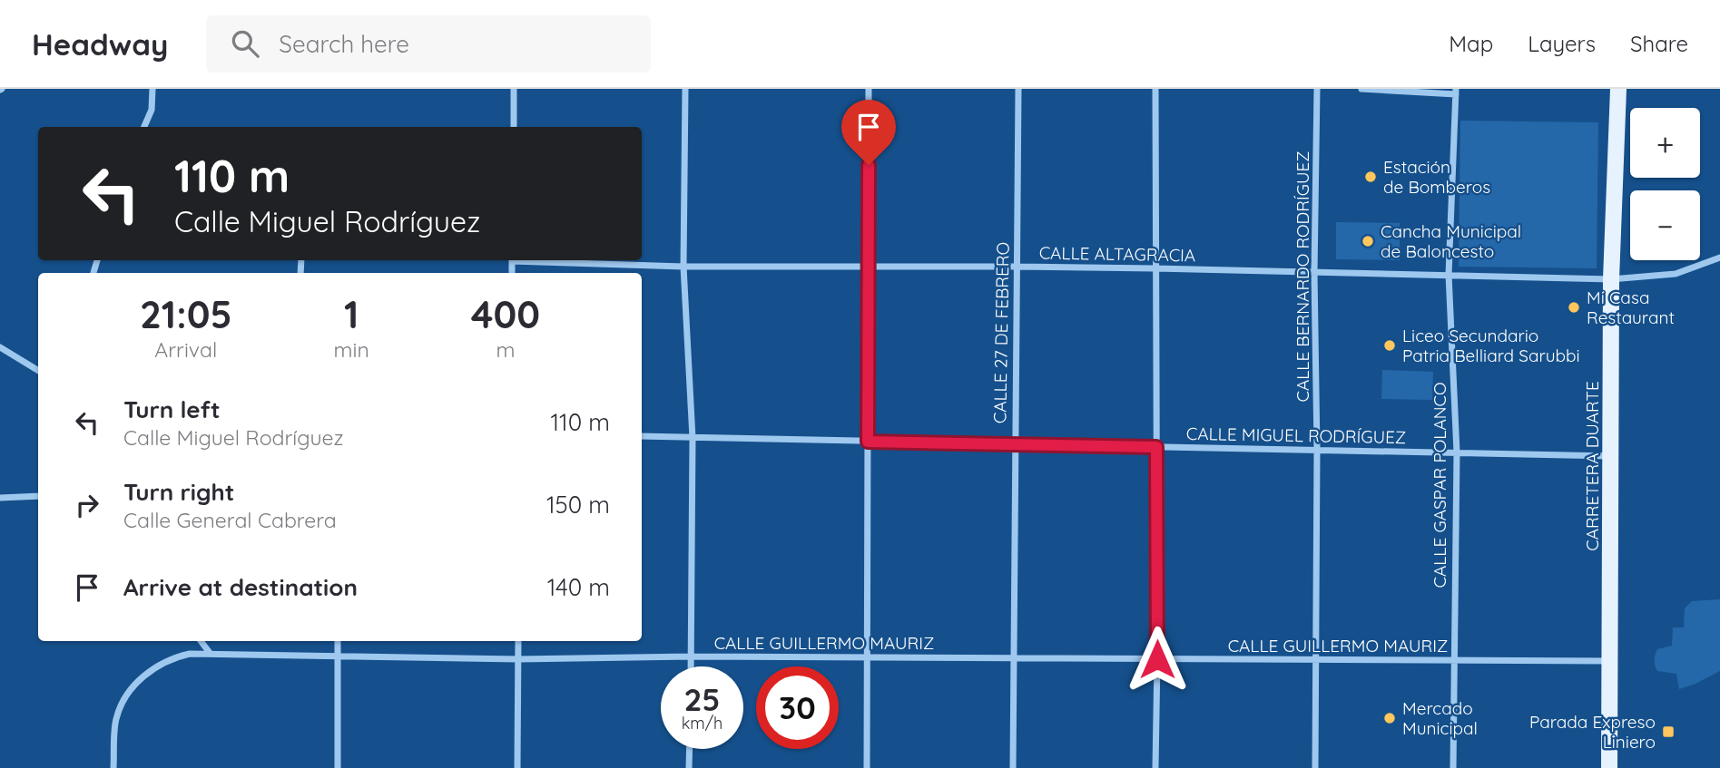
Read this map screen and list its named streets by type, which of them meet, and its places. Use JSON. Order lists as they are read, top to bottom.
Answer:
{
  "streets": {
    "main road": ["CARRETERA DUARTE"],
    "street": [
      "CALLE ALTAGRACIA",
      "CALLE BERNARDO RODRÍGUEZ",
      "CALLE 27 DE FEBRERO",
      "CALLE MIGUEL RODRÍGUEZ",
      "CALLE GASPAR POLANCO",
      "CALLE GUILLERMO MAURIZ"
    ]
  },
  "crossings": [
    ["CALLE ALTAGRACIA", "CALLE BERNARDO RODRÍGUEZ"],
    ["CALLE ALTAGRACIA", "CALLE 27 DE FEBRERO"],
    ["CALLE ALTAGRACIA", "CARRETERA DUARTE"],
    ["CALLE ALTAGRACIA", "CALLE GASPAR POLANCO"],
    ["CALLE BERNARDO RODRÍGUEZ", "CALLE MIGUEL RODRÍGUEZ"],
    ["CALLE BERNARDO RODRÍGUEZ", "CALLE GUILLERMO MAURIZ"],
    ["CALLE 27 DE FEBRERO", "CALLE MIGUEL RODRÍGUEZ"],
    ["CALLE 27 DE FEBRERO", "CALLE GUILLERMO MAURIZ"],
    ["CALLE MIGUEL RODRÍGUEZ", "CARRETERA DUARTE"],
    ["CALLE MIGUEL RODRÍGUEZ", "CALLE GASPAR POLANCO"],
    ["CARRETERA DUARTE", "CALLE GUILLERMO MAURIZ"],
    ["CALLE GASPAR POLANCO", "CALLE GUILLERMO MAURIZ"]
  ],
  "places": {
    "other": [
      "Estación de Bomberos",
      "Cancha Municipal de Baloncesto",
      "Mi Casa Restaurant",
      "Liceo Secundario Patria Belliard Sarubbi",
      "Mercado Municipal"
    ],
    "transit": ["Parada Expreso Liniero"]
  },
  "page": {
    "header": "Headway",
    "search": "Search here",
    "nav": ["Map", "Layers", "Share"],
    "map_buttons": ["+", "−"],
    "turn": ["110 m", "Calle Miguel Rodríguez"],
    "eta": [
      "21:05",
      "Arrival",
      "1",
      "min",
      "400",
      "m"
    ],
    "list": [
      {
        "name": "Turn left",
        "note": "Calle Miguel Rodríguez",
        "value": "110 m"
      },
      {
        "name": "Turn right",
        "note": "Calle General Cabrera",
        "value": "150 m"
      },
      {
        "name": "Arrive at destination",
        "value": "140 m"
      }
    ],
    "speed": "25 km/h",
    "limit": "30"
  }
}
